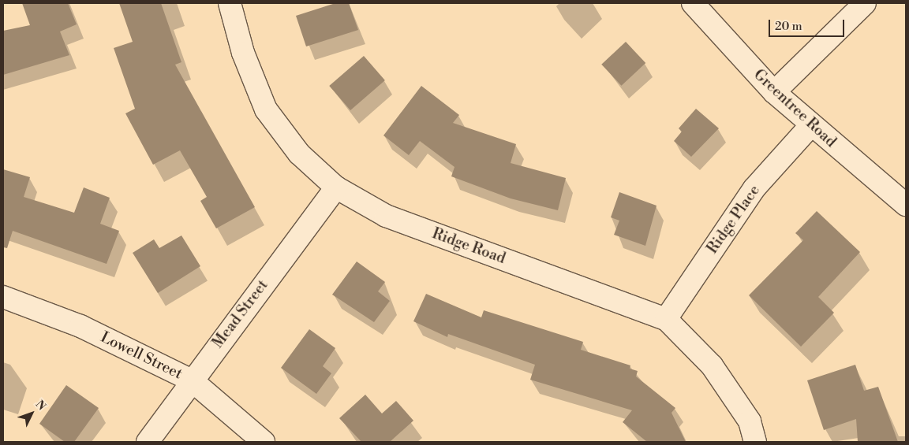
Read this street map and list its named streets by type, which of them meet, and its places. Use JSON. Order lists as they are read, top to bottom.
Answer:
{
  "streets": {
    "street": [
      "Greentree Road",
      "Ridge Place",
      "Ridge Road",
      "Mead Street",
      "Lowell Street"
    ]
  },
  "crossings": [
    ["Greentree Road", "Ridge Place"],
    ["Ridge Place", "Ridge Road"],
    ["Ridge Road", "Mead Street"],
    ["Mead Street", "Lowell Street"]
  ],
  "scale_bar": "20 m",
  "north": "top right"
}
